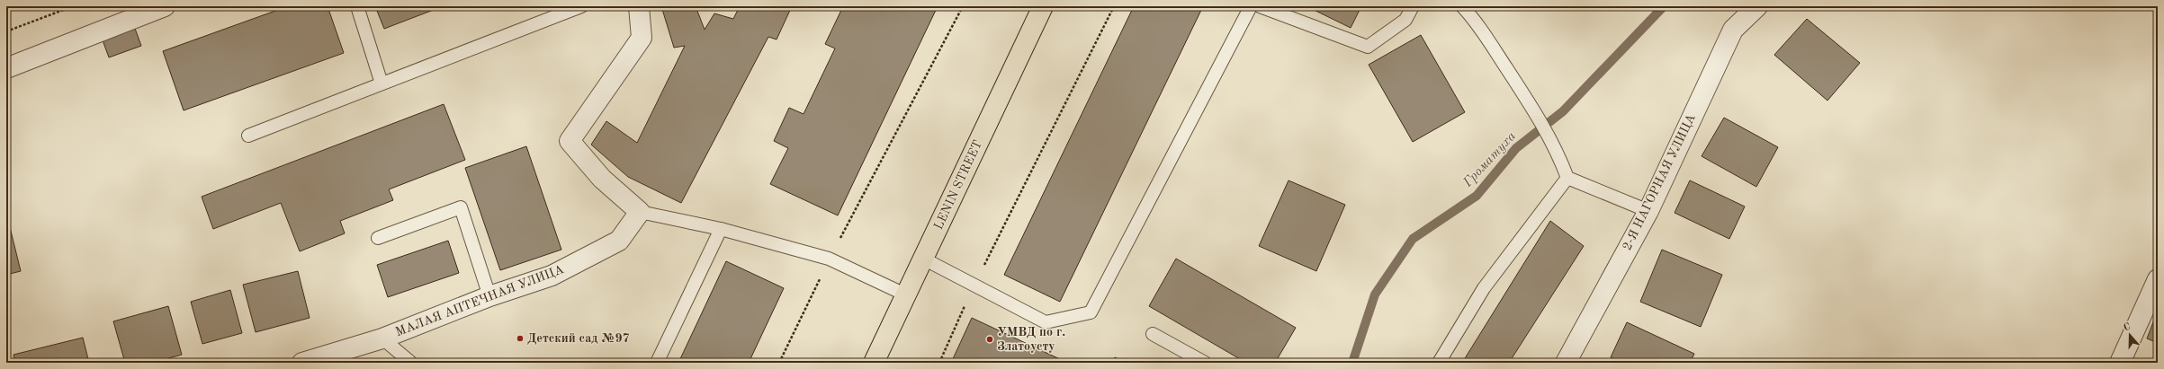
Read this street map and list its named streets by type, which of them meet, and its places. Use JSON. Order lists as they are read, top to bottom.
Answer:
{
  "streets": {
    "main road": ["LENIN STREET"],
    "street": ["2-Я НАГОРНАЯ УЛИЦА", "МАЛАЯ АПТЕЧНАЯ УЛИЦА"]
  },
  "water": ["Громатуха"],
  "places": ["Детский сад №97", "УМВД по г. Златоусту"],
  "north": "top"
}
